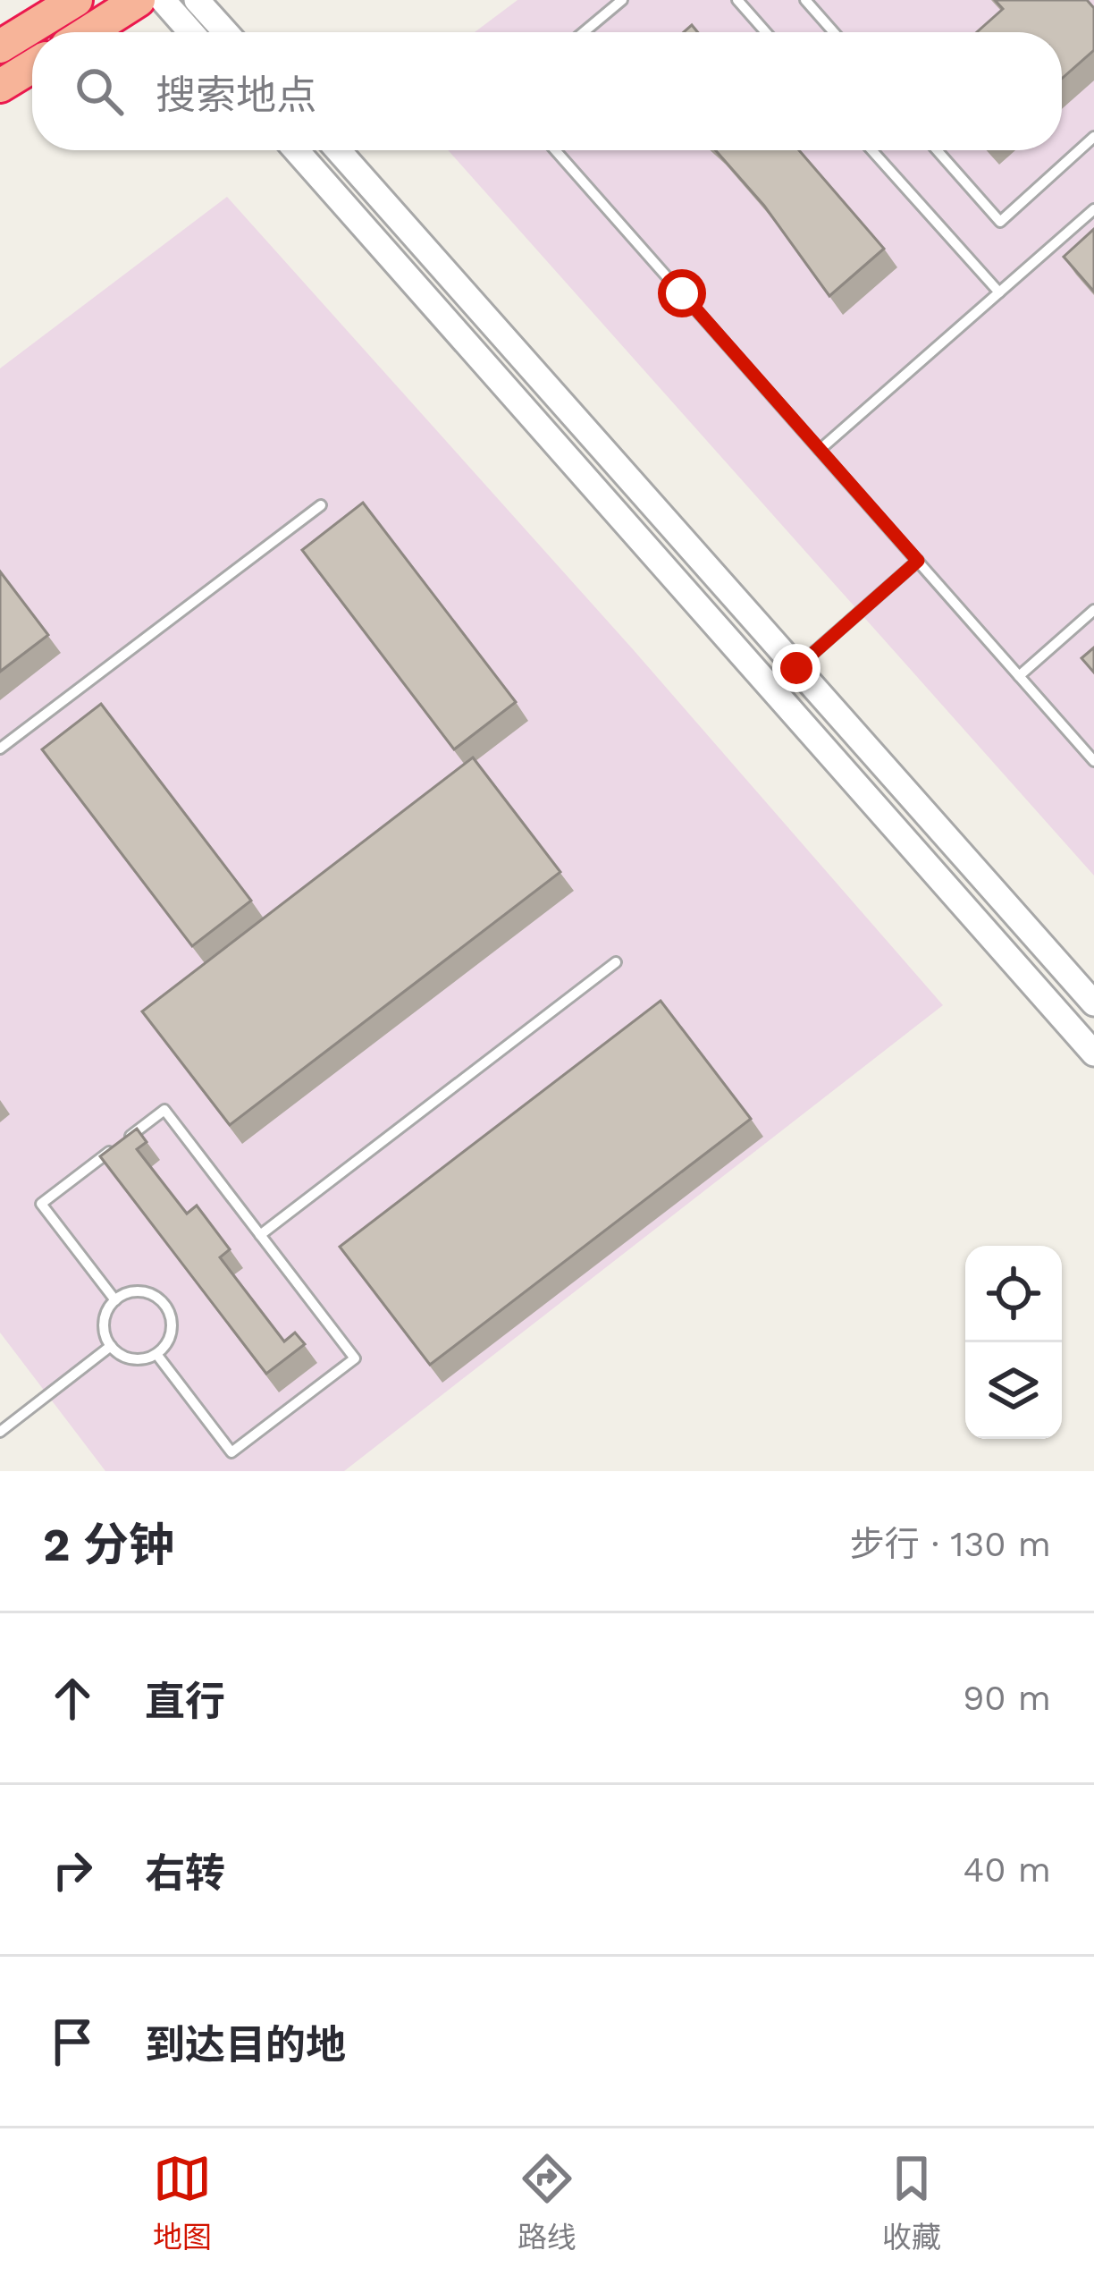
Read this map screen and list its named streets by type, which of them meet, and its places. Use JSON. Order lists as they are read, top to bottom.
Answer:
{
  "page": {
    "search": "搜索地点",
    "heading": ["2 分钟", "步行 · 130 m"],
    "list": [
      ["直行", "90 m"],
      ["右转", "40 m"],
      "到达目的地"
    ],
    "nav": ["地图", "路线", "收藏"]
  }
}
